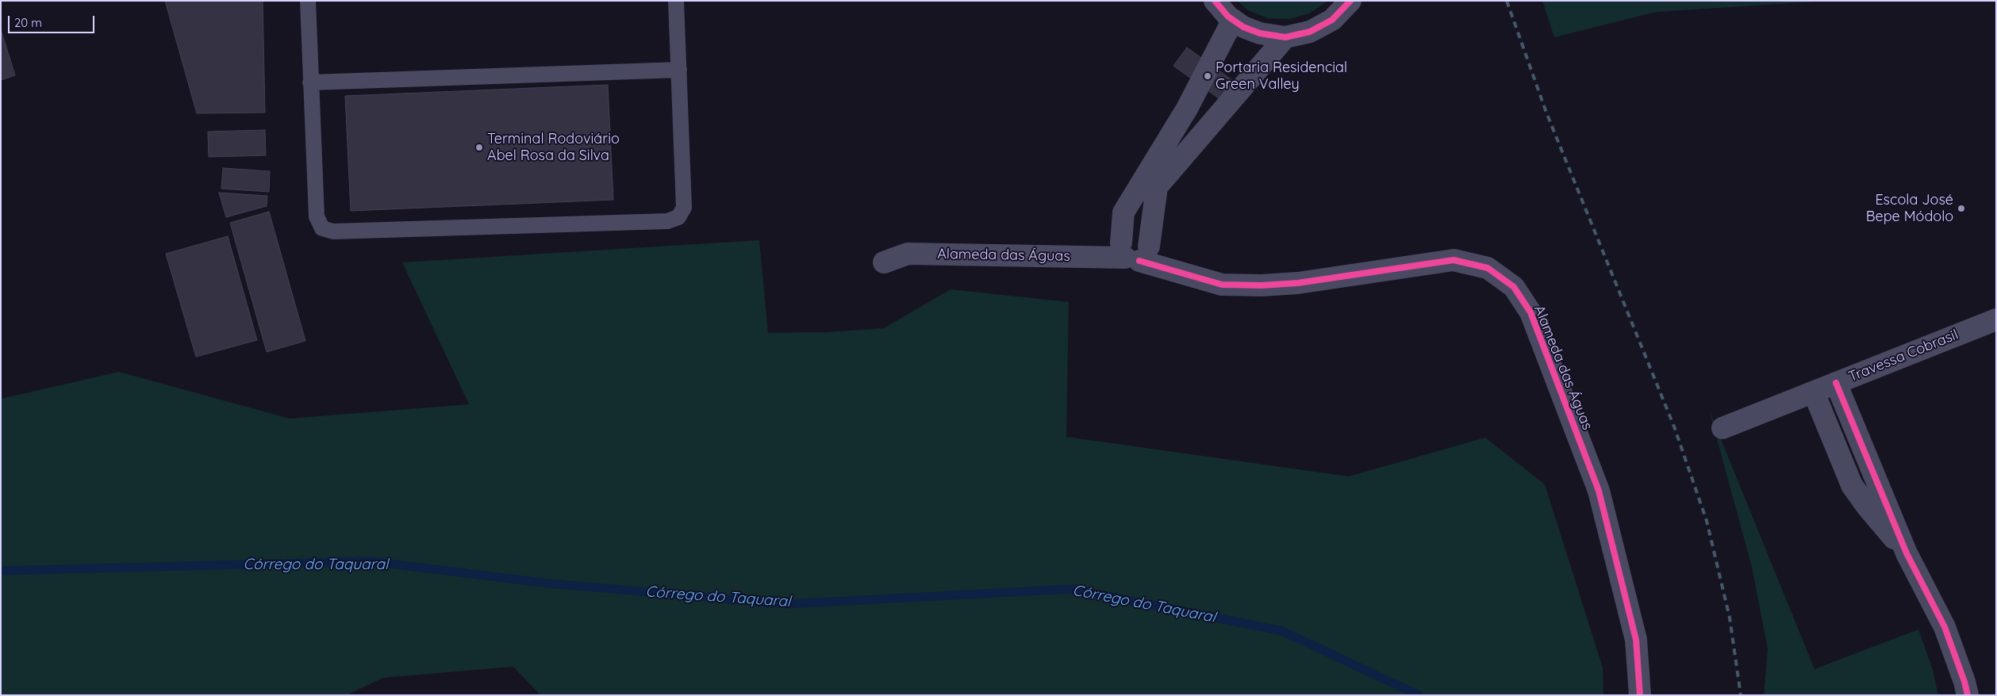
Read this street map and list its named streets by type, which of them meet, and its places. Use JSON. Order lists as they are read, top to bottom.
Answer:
{
  "streets": {
    "street": ["Alameda das Águas", "Travessa Cobrasil"]
  },
  "water": ["Córrego do Taquaral"],
  "places": ["Portaria Residencial Green Valley", "Terminal Rodoviário Abel Rosa da Silva", "Escola José Bepe Módolo"],
  "scale_bar": "20 m"
}
